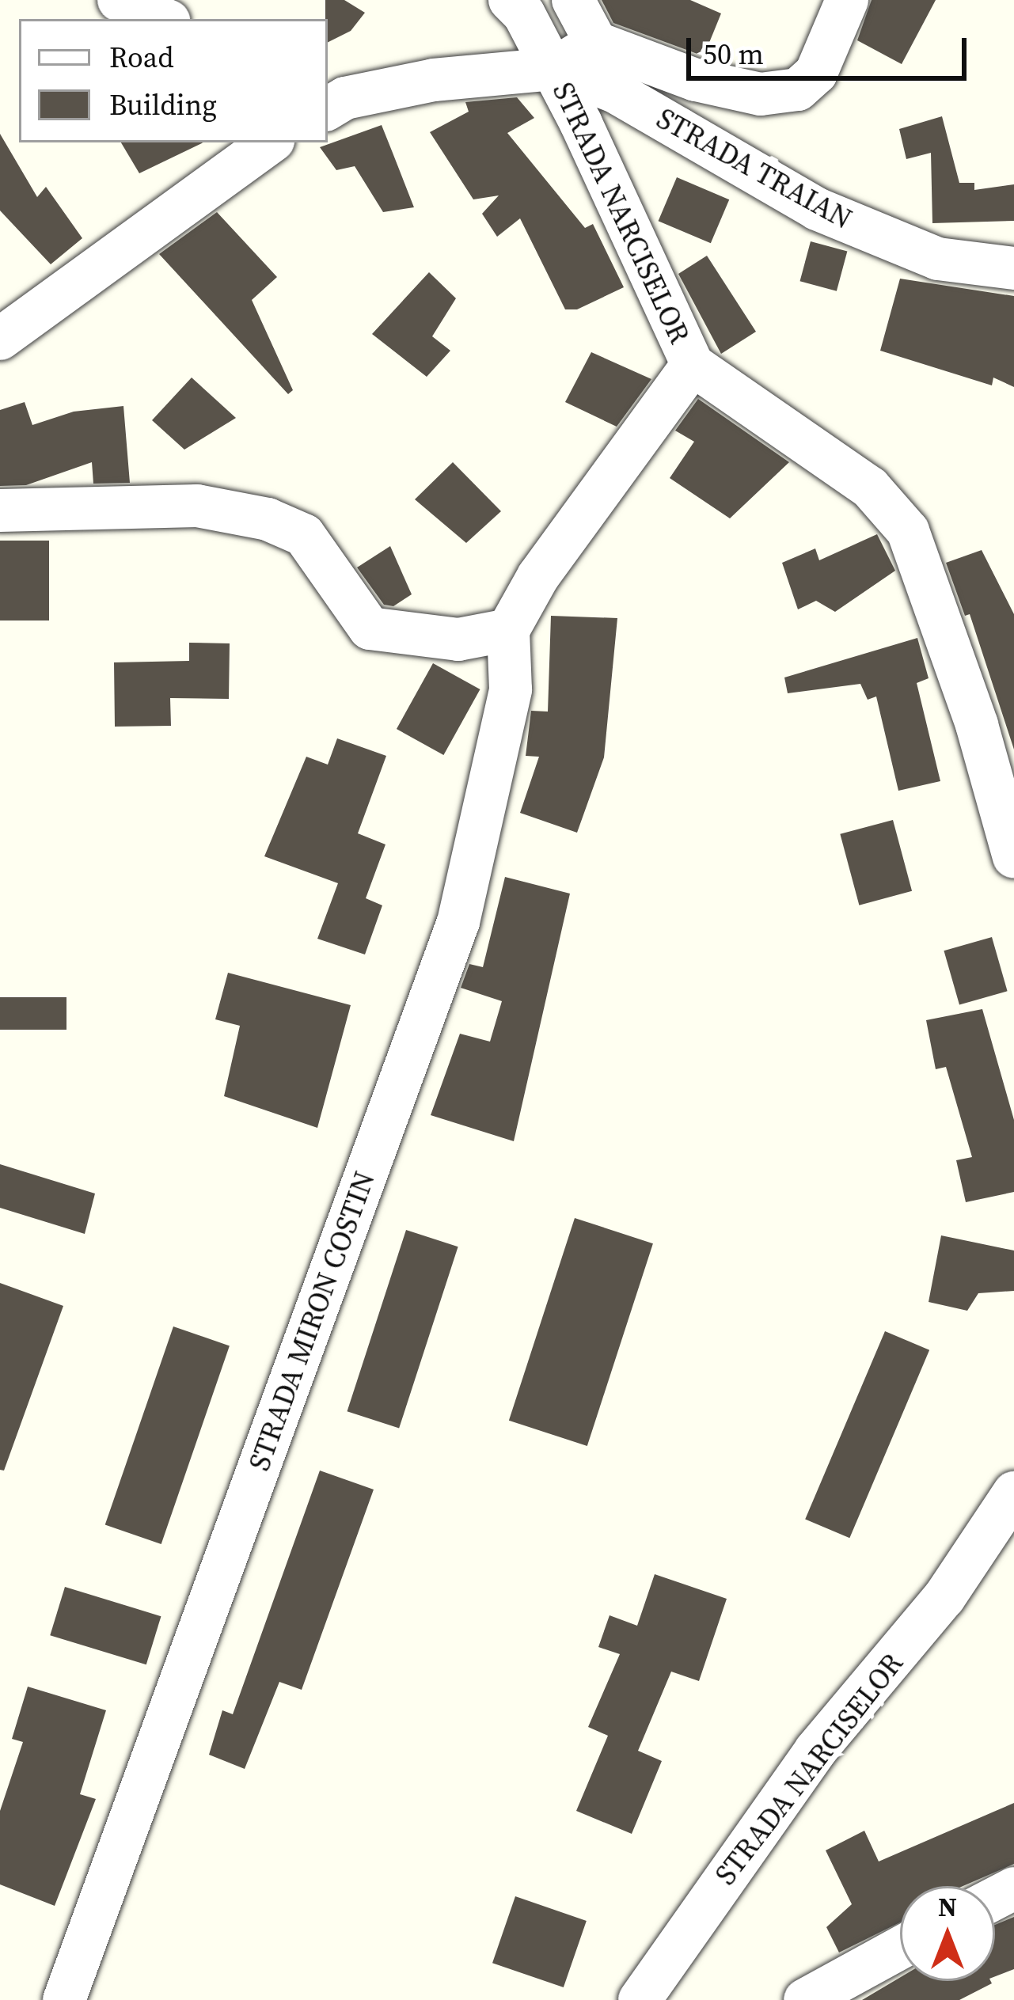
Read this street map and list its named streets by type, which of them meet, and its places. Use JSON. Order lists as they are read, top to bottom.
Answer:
{
  "streets": {
    "street": ["STRADA TRAIAN", "STRADA NARCISELOR", "STRADA MIRON COSTIN"]
  },
  "crossings": [
    ["STRADA TRAIAN", "STRADA NARCISELOR"]
  ],
  "legend": ["Road", "Building"],
  "scale_bar": "50 m",
  "north": "top"
}
